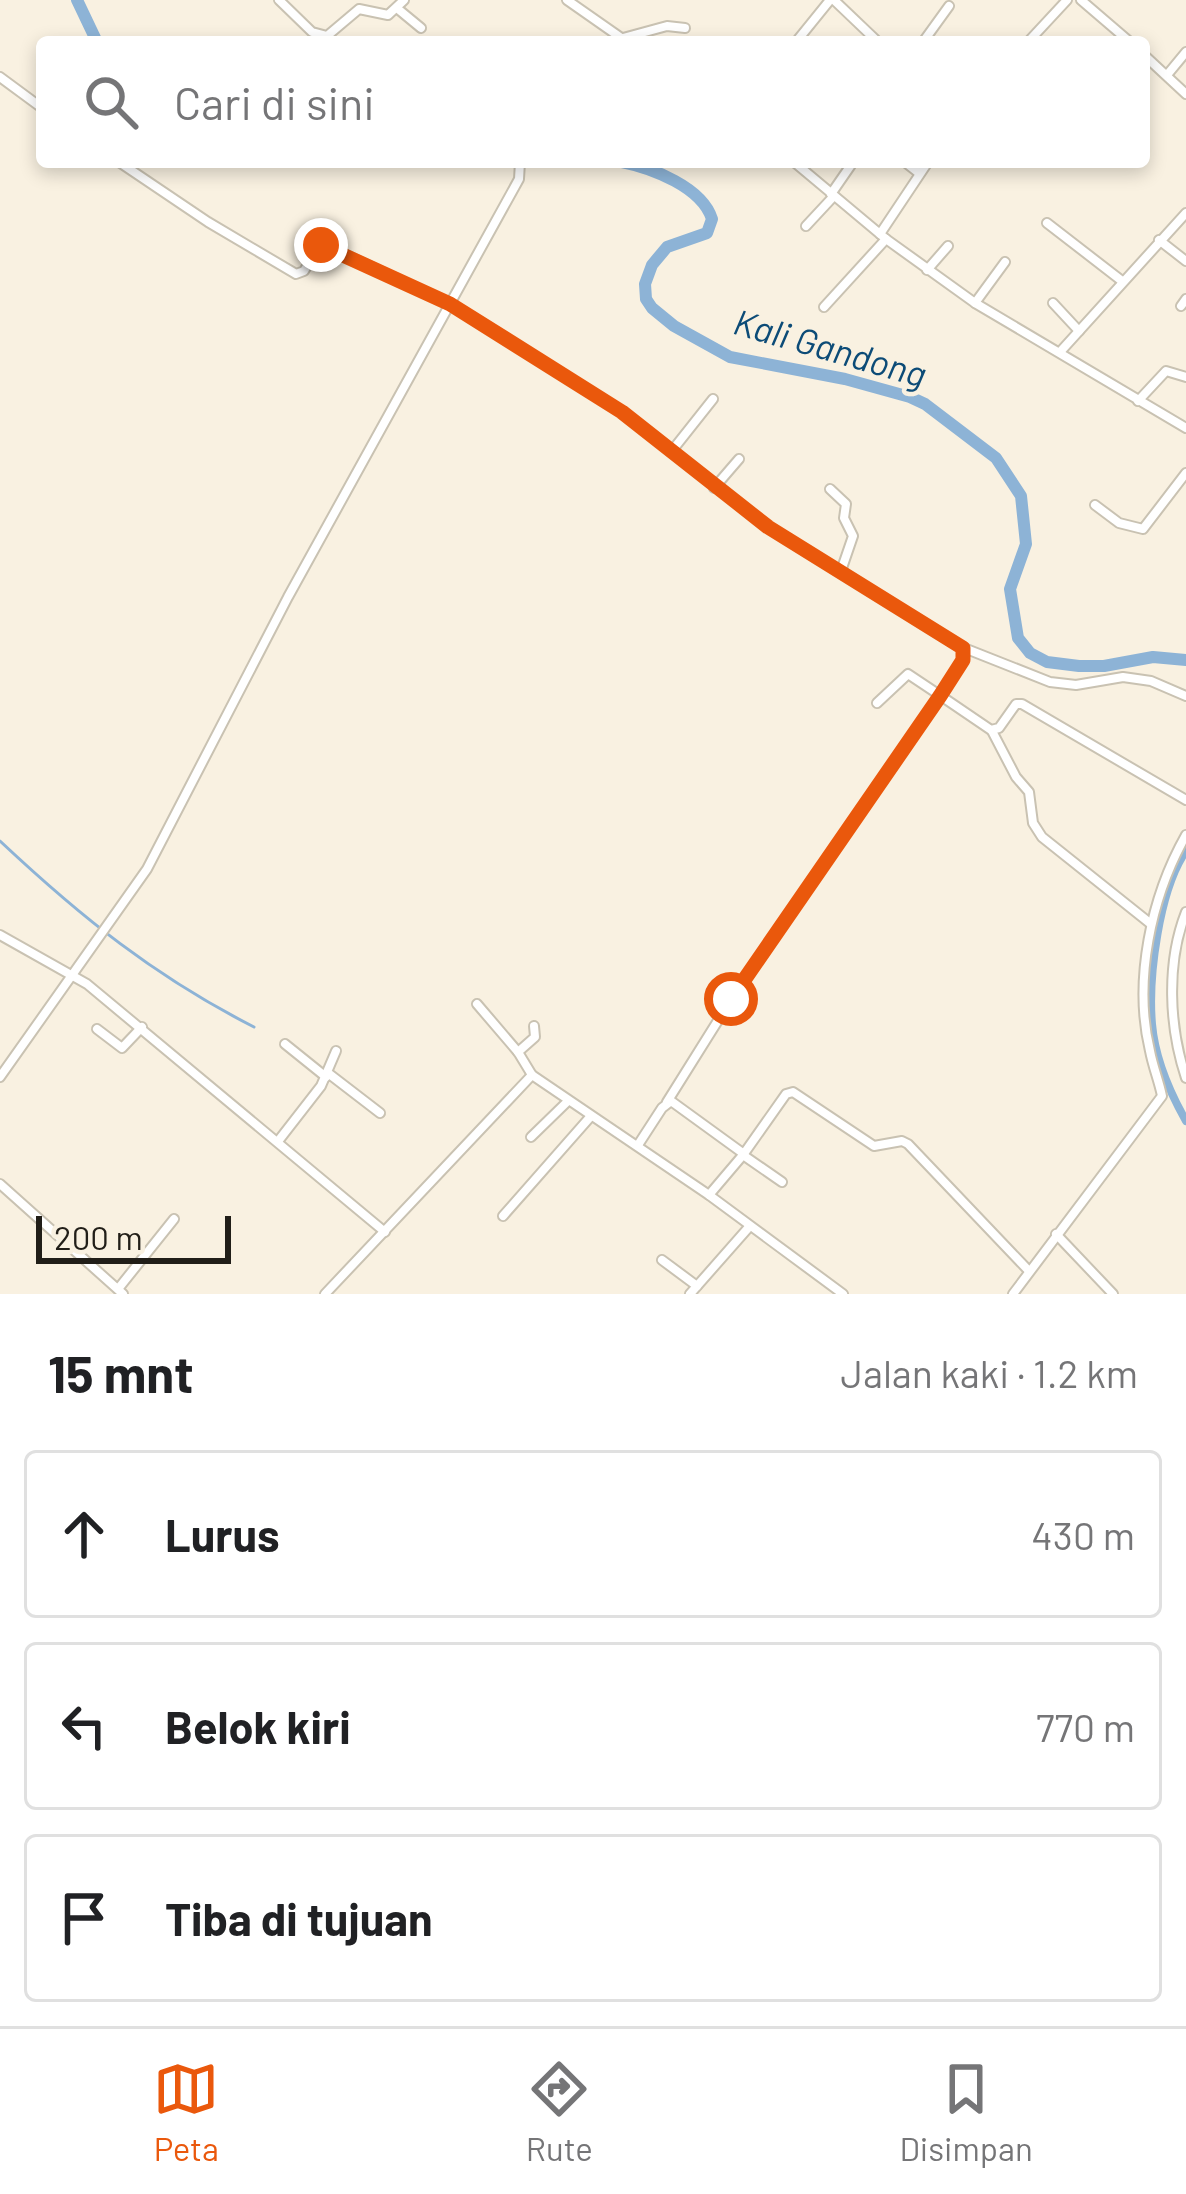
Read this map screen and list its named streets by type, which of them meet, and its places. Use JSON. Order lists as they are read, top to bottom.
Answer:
{
  "water": ["Kali Gandong"],
  "scale_bar": "200 m",
  "page": {
    "search": "Cari di sini",
    "scale": "200 m",
    "heading": ["15 mnt", "Jalan kaki · 1.2 km"],
    "list": [
      ["Lurus", "430 m"],
      ["Belok kiri", "770 m"],
      "Tiba di tujuan"
    ],
    "nav": ["Peta", "Rute", "Disimpan"]
  }
}
